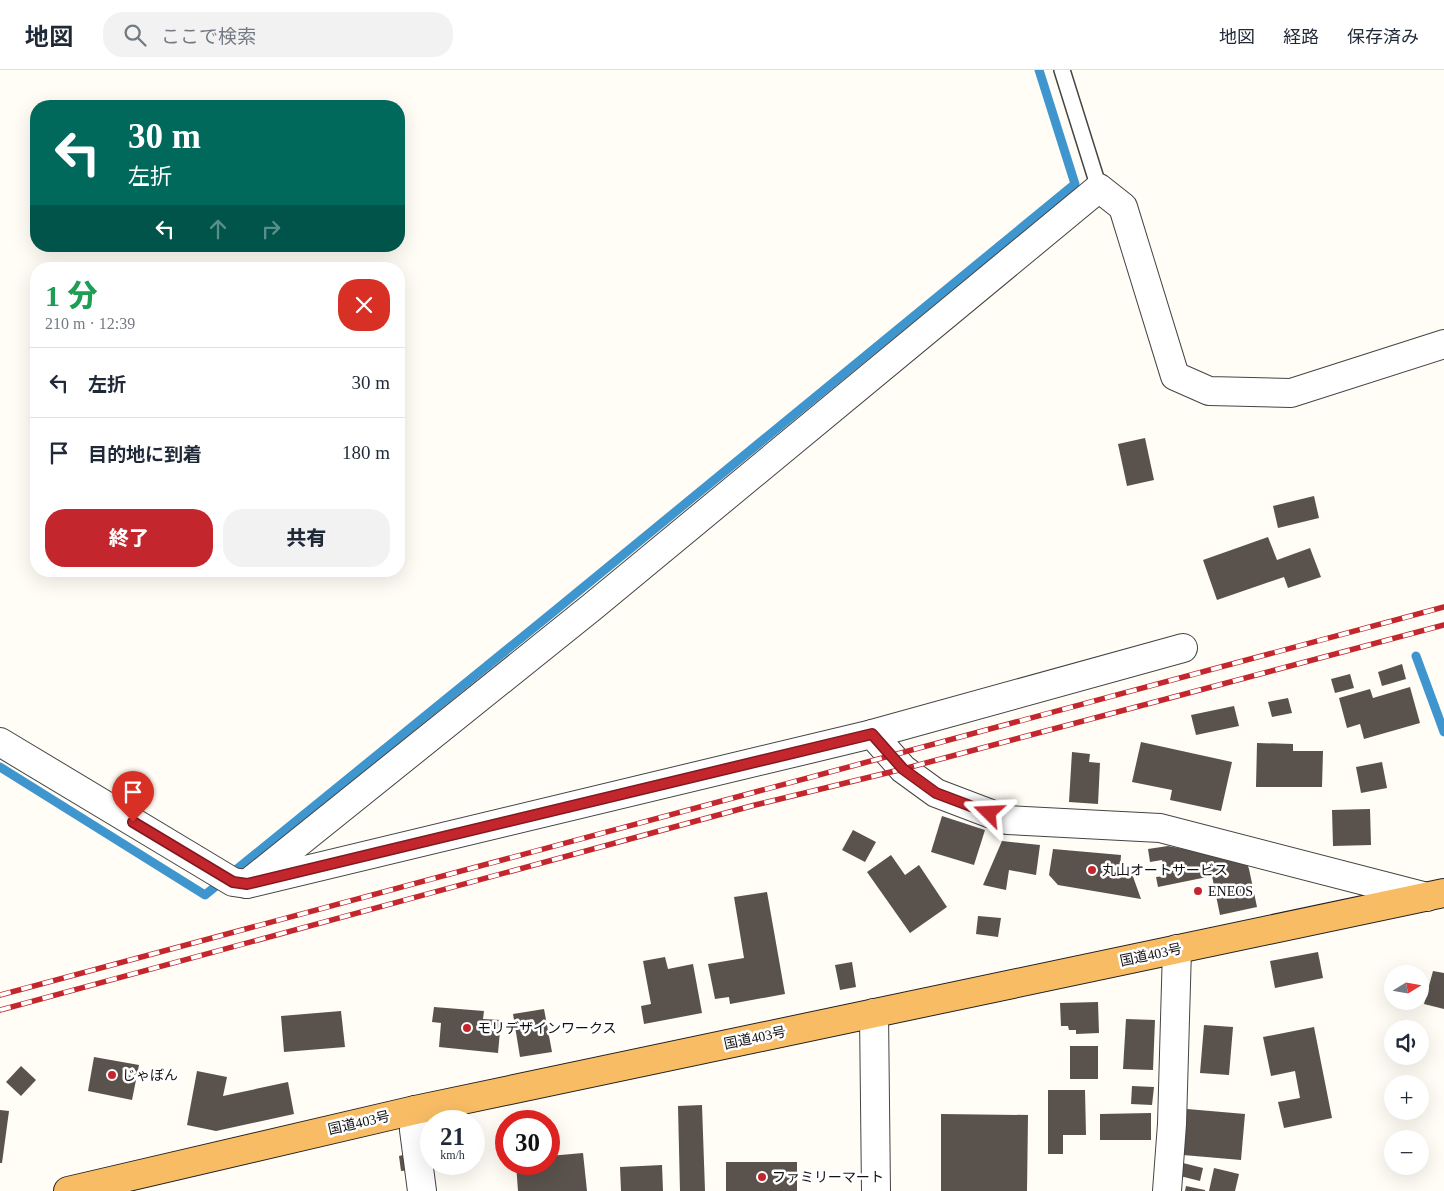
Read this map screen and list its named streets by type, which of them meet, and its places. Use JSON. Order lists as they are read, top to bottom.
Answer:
{
  "streets": {
    "highway": ["国道403号"]
  },
  "places": [
    "丸山オートサービス",
    "ENEOS",
    "モリデザインワークス",
    "じゃぼん",
    "ファミリーマート"
  ],
  "north": "right",
  "page": {
    "header": "地図",
    "search": "ここで検索",
    "nav": ["地図", "経路", "保存済み"],
    "turn": ["30 m", "左折"],
    "heading": ["1 分", "210 m · 12:39"],
    "list": [
      {
        "name": "左折",
        "value": "30 m"
      },
      {
        "name": "目的地に到着",
        "value": "180 m"
      }
    ],
    "buttons": ["終了", "共有"],
    "map_buttons": ["+", "−"],
    "speed": "21 km/h",
    "limit": "30"
  }
}
